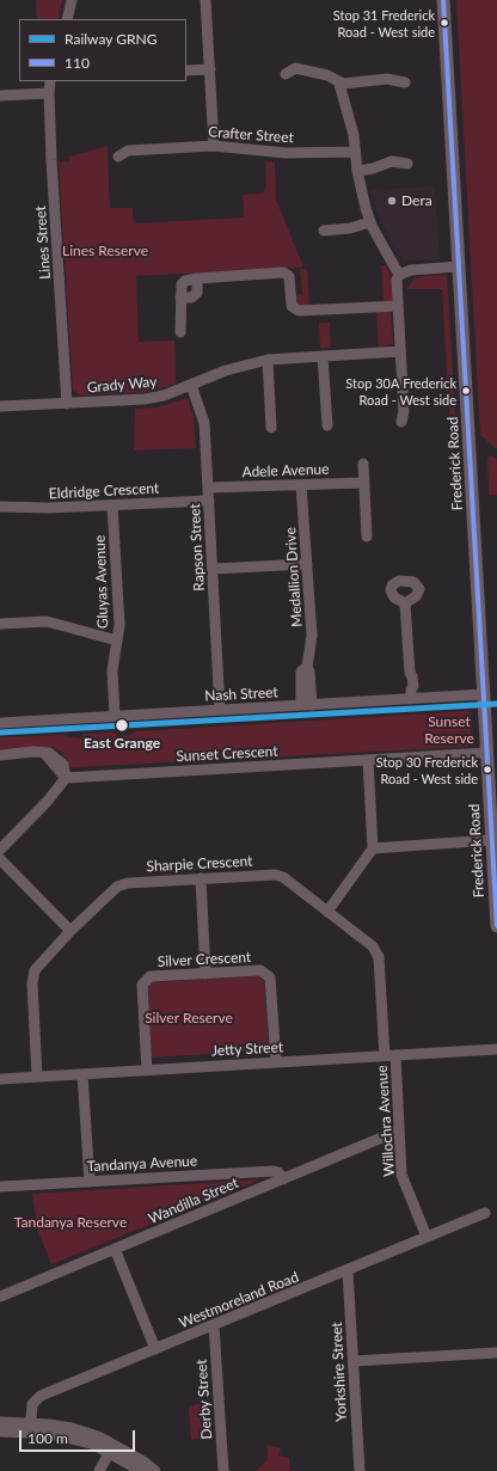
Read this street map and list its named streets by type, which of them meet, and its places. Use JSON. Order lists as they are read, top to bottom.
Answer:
{
  "streets": {
    "main road": ["Frederick Road"],
    "street": [
      "Crafter Street",
      "Lines Street",
      "Grady Way",
      "Adele Avenue",
      "Eldridge Crescent",
      "Rapson Street",
      "Medallion Drive",
      "Gluyas Avenue",
      "Nash Street",
      "Sunset Crescent",
      "Sharpie Crescent",
      "Silver Crescent",
      "Jetty Street",
      "Willochra Avenue",
      "Tandanya Avenue",
      "Wandilla Street",
      "Westmoreland Road",
      "Yorkshire Street",
      "Derby Street"
    ]
  },
  "crossings": [
    ["Lines Street", "Grady Way"],
    ["Grady Way", "Rapson Street"],
    ["Frederick Road", "Nash Street"],
    ["Frederick Road", "Sunset Crescent"],
    ["Adele Avenue", "Rapson Street"],
    ["Adele Avenue", "Medallion Drive"],
    ["Eldridge Crescent", "Rapson Street"],
    ["Eldridge Crescent", "Gluyas Avenue"],
    ["Rapson Street", "Nash Street"],
    ["Medallion Drive", "Nash Street"],
    ["Gluyas Avenue", "Nash Street"],
    ["Sharpie Crescent", "Jetty Street"],
    ["Sharpie Crescent", "Willochra Avenue"],
    ["Silver Crescent", "Jetty Street"],
    ["Jetty Street", "Willochra Avenue"],
    ["Willochra Avenue", "Wandilla Street"],
    ["Willochra Avenue", "Westmoreland Road"],
    ["Tandanya Avenue", "Wandilla Street"],
    ["Westmoreland Road", "Yorkshire Street"],
    ["Westmoreland Road", "Derby Street"]
  ],
  "parks": [
    "Lines Reserve",
    "Sunset Reserve",
    "Silver Reserve",
    "Tandanya Reserve"
  ],
  "places": [
    "Stop 31 Frederick Road - West side",
    "Dera",
    "Stop 30A Frederick Road - West side",
    "East Grange",
    "Stop 30 Frederick Road - West side"
  ],
  "lines": ["transit line 110", "rail line GRNG"],
  "legend": ["Railway GRNG", "110"],
  "scale_bar": "100 m"
}
